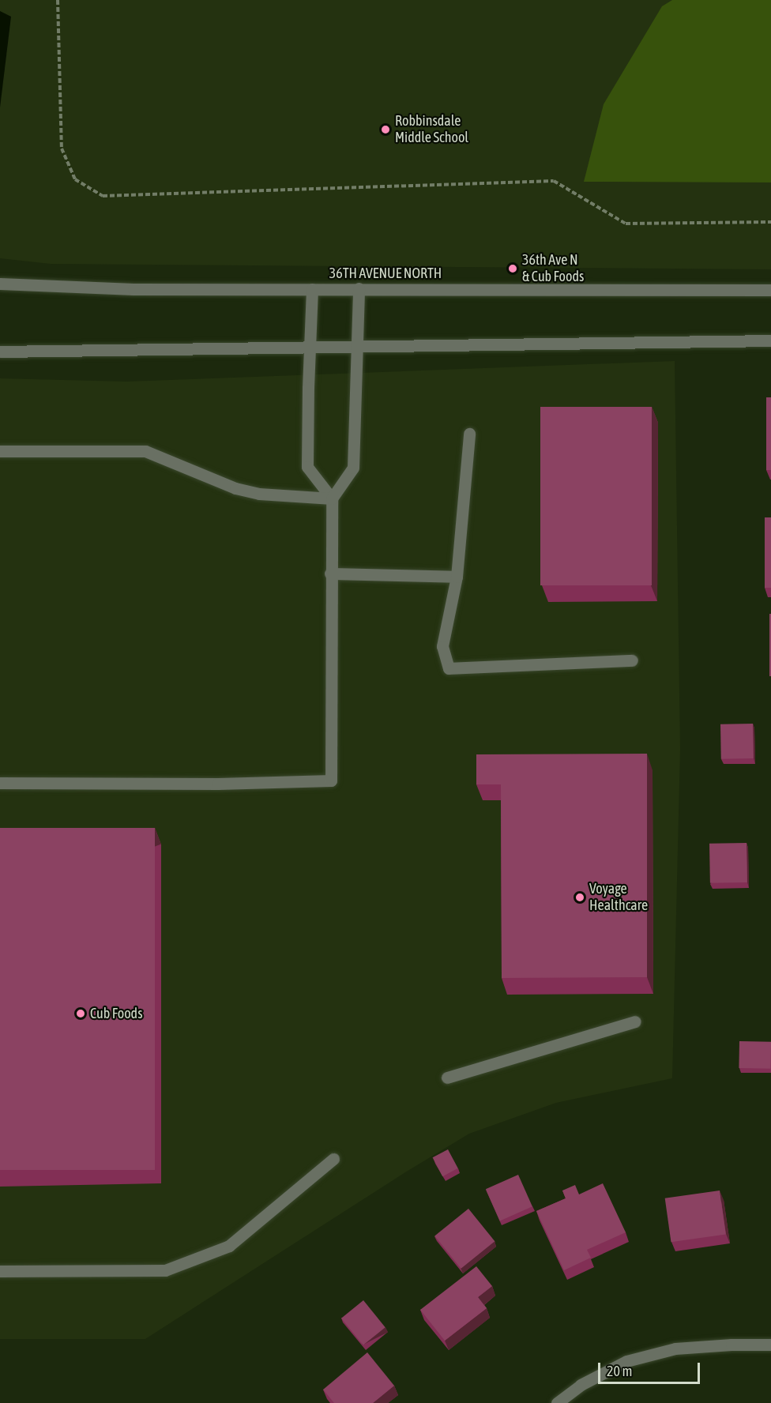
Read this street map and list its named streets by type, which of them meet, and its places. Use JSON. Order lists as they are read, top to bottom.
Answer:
{
  "streets": {
    "street": ["36TH AVENUE NORTH"]
  },
  "places": [
    "Robbinsdale Middle School",
    "36th Ave N & Cub Foods",
    "Voyage Healthcare",
    "Cub Foods"
  ],
  "scale_bar": "20 m"
}
